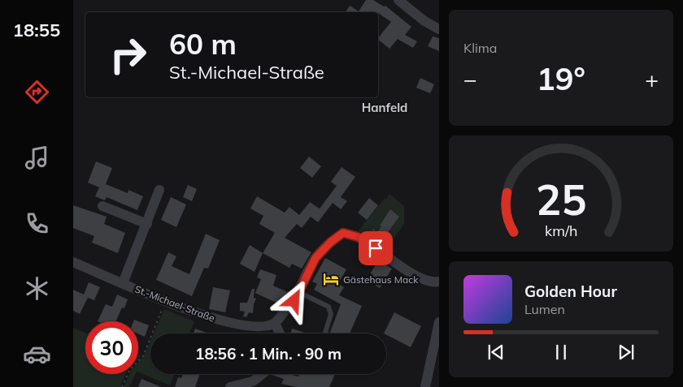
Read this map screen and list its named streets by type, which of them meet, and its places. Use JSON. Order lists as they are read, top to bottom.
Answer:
{
  "streets": {
    "street": ["St.-Michael-Straße"]
  },
  "districts": ["Hanfeld"],
  "places": {
    "hotel": ["Gästehaus Mack"]
  },
  "page": {
    "tabs": "18:55",
    "tile": "Klima",
    "turn": ["60 m", "St.-Michael-Straße"],
    "heat": ["−", "19°", "+"],
    "song": ["Golden Hour", "Lumen"],
    "limit": "30",
    "trip": "18:56 · 1 Min. · 90 m",
    "gauge": ["25", "km/h"]
  }
}
